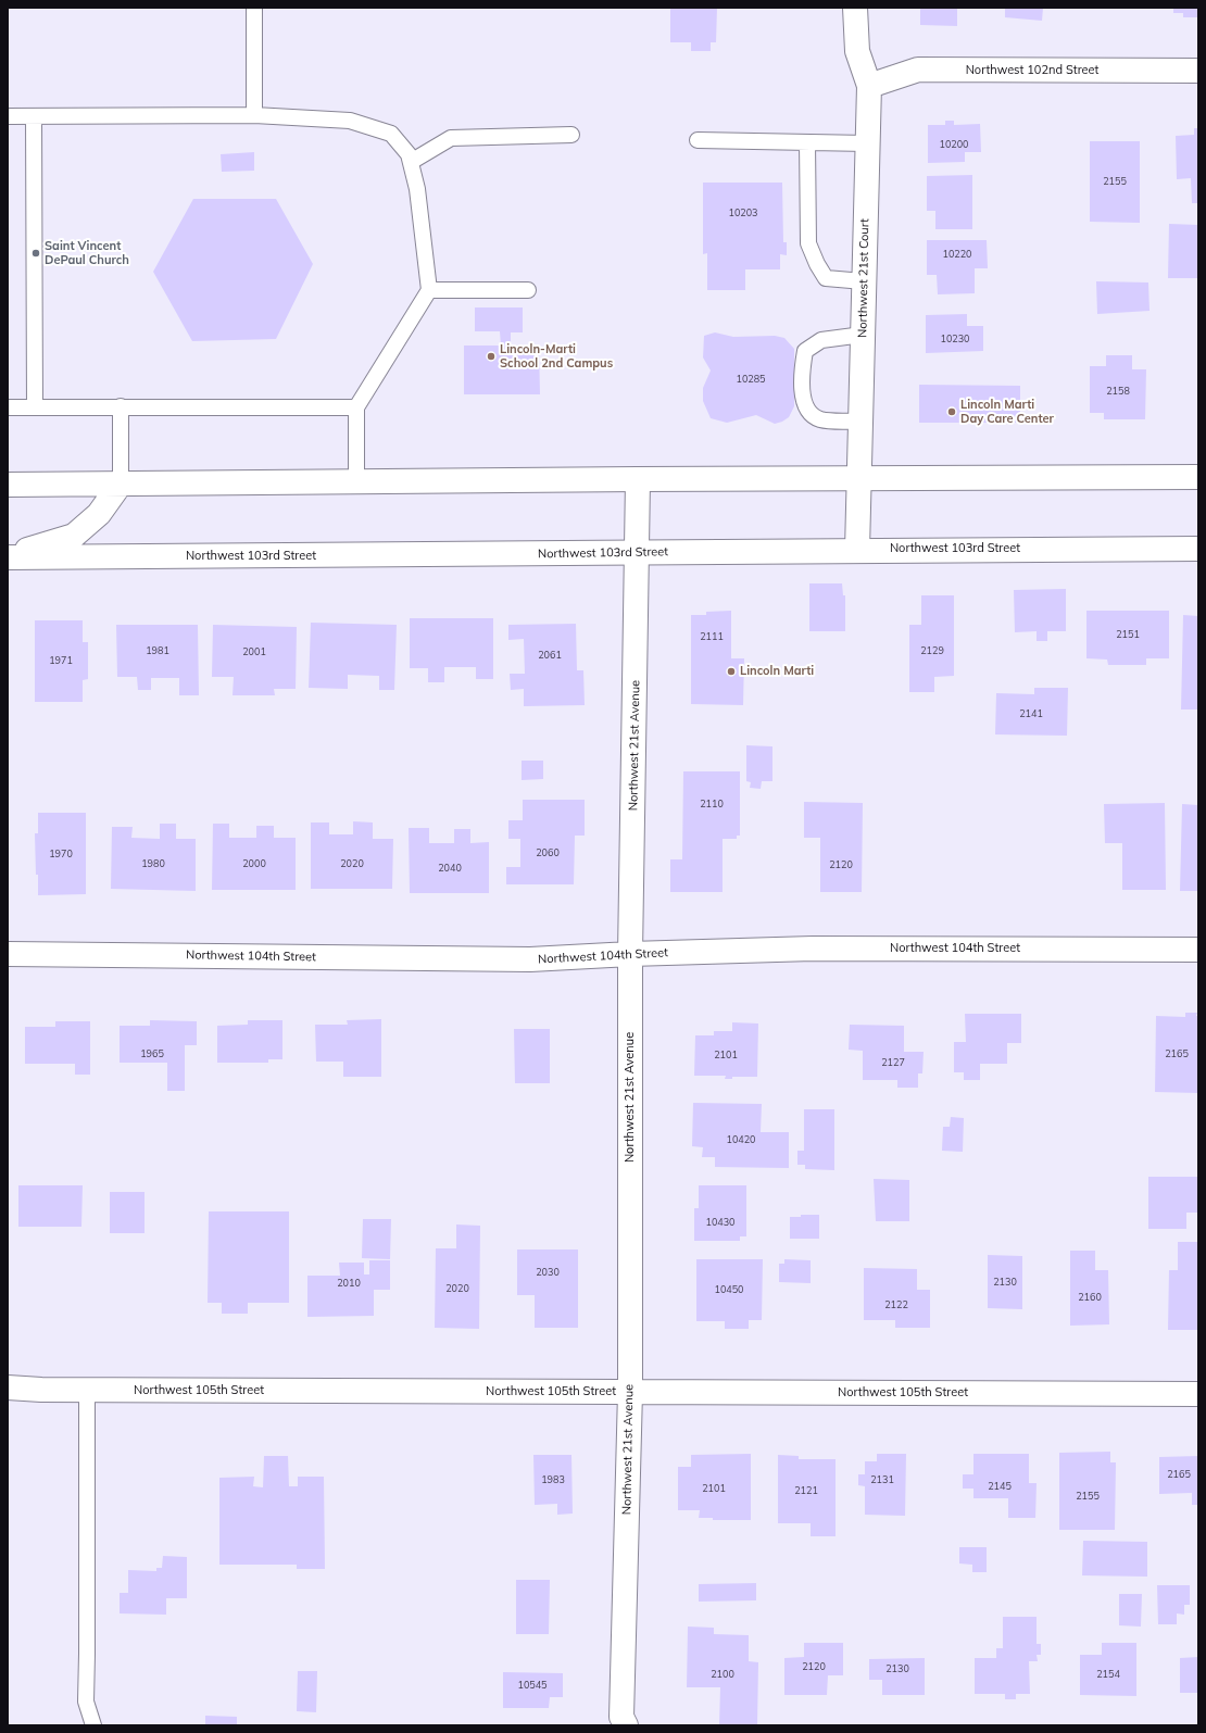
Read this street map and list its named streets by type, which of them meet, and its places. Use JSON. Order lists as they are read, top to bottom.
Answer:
{
  "streets": {
    "street": [
      "Northwest 102nd Street",
      "Northwest 21st Court",
      "Northwest 103rd Street",
      "Northwest 21st Avenue",
      "Northwest 104th Street",
      "Northwest 105th Street"
    ]
  },
  "crossings": [
    ["Northwest 102nd Street", "Northwest 21st Court"],
    ["Northwest 21st Court", "Northwest 103rd Street"],
    ["Northwest 103rd Street", "Northwest 21st Avenue"],
    ["Northwest 21st Avenue", "Northwest 104th Street"],
    ["Northwest 21st Avenue", "Northwest 105th Street"]
  ],
  "places": [
    "Saint Vincent DePaul Church",
    "Lincoln-Marti School 2nd Campus",
    "Lincoln Marti Day Care Center",
    "Lincoln Marti"
  ],
  "house_numbers": [
    "10200",
    "2155",
    "10203",
    "10220",
    "10230",
    "10285",
    "2158",
    "2151",
    "2111",
    "1981",
    "2129",
    "2001",
    "2061",
    "1971",
    "2141",
    "2110",
    "2060",
    "1970",
    "1980",
    "2000",
    "2020",
    "2120",
    "2040",
    "1965",
    "2165",
    "2101",
    "2127",
    "10420",
    "10430",
    "2030",
    "2130",
    "2010",
    "2020",
    "10450",
    "2160",
    "2122",
    "2165",
    "1983",
    "2131",
    "2145",
    "2101",
    "2121",
    "2155",
    "2120",
    "2130",
    "2100",
    "2154",
    "10545"
  ]
}
